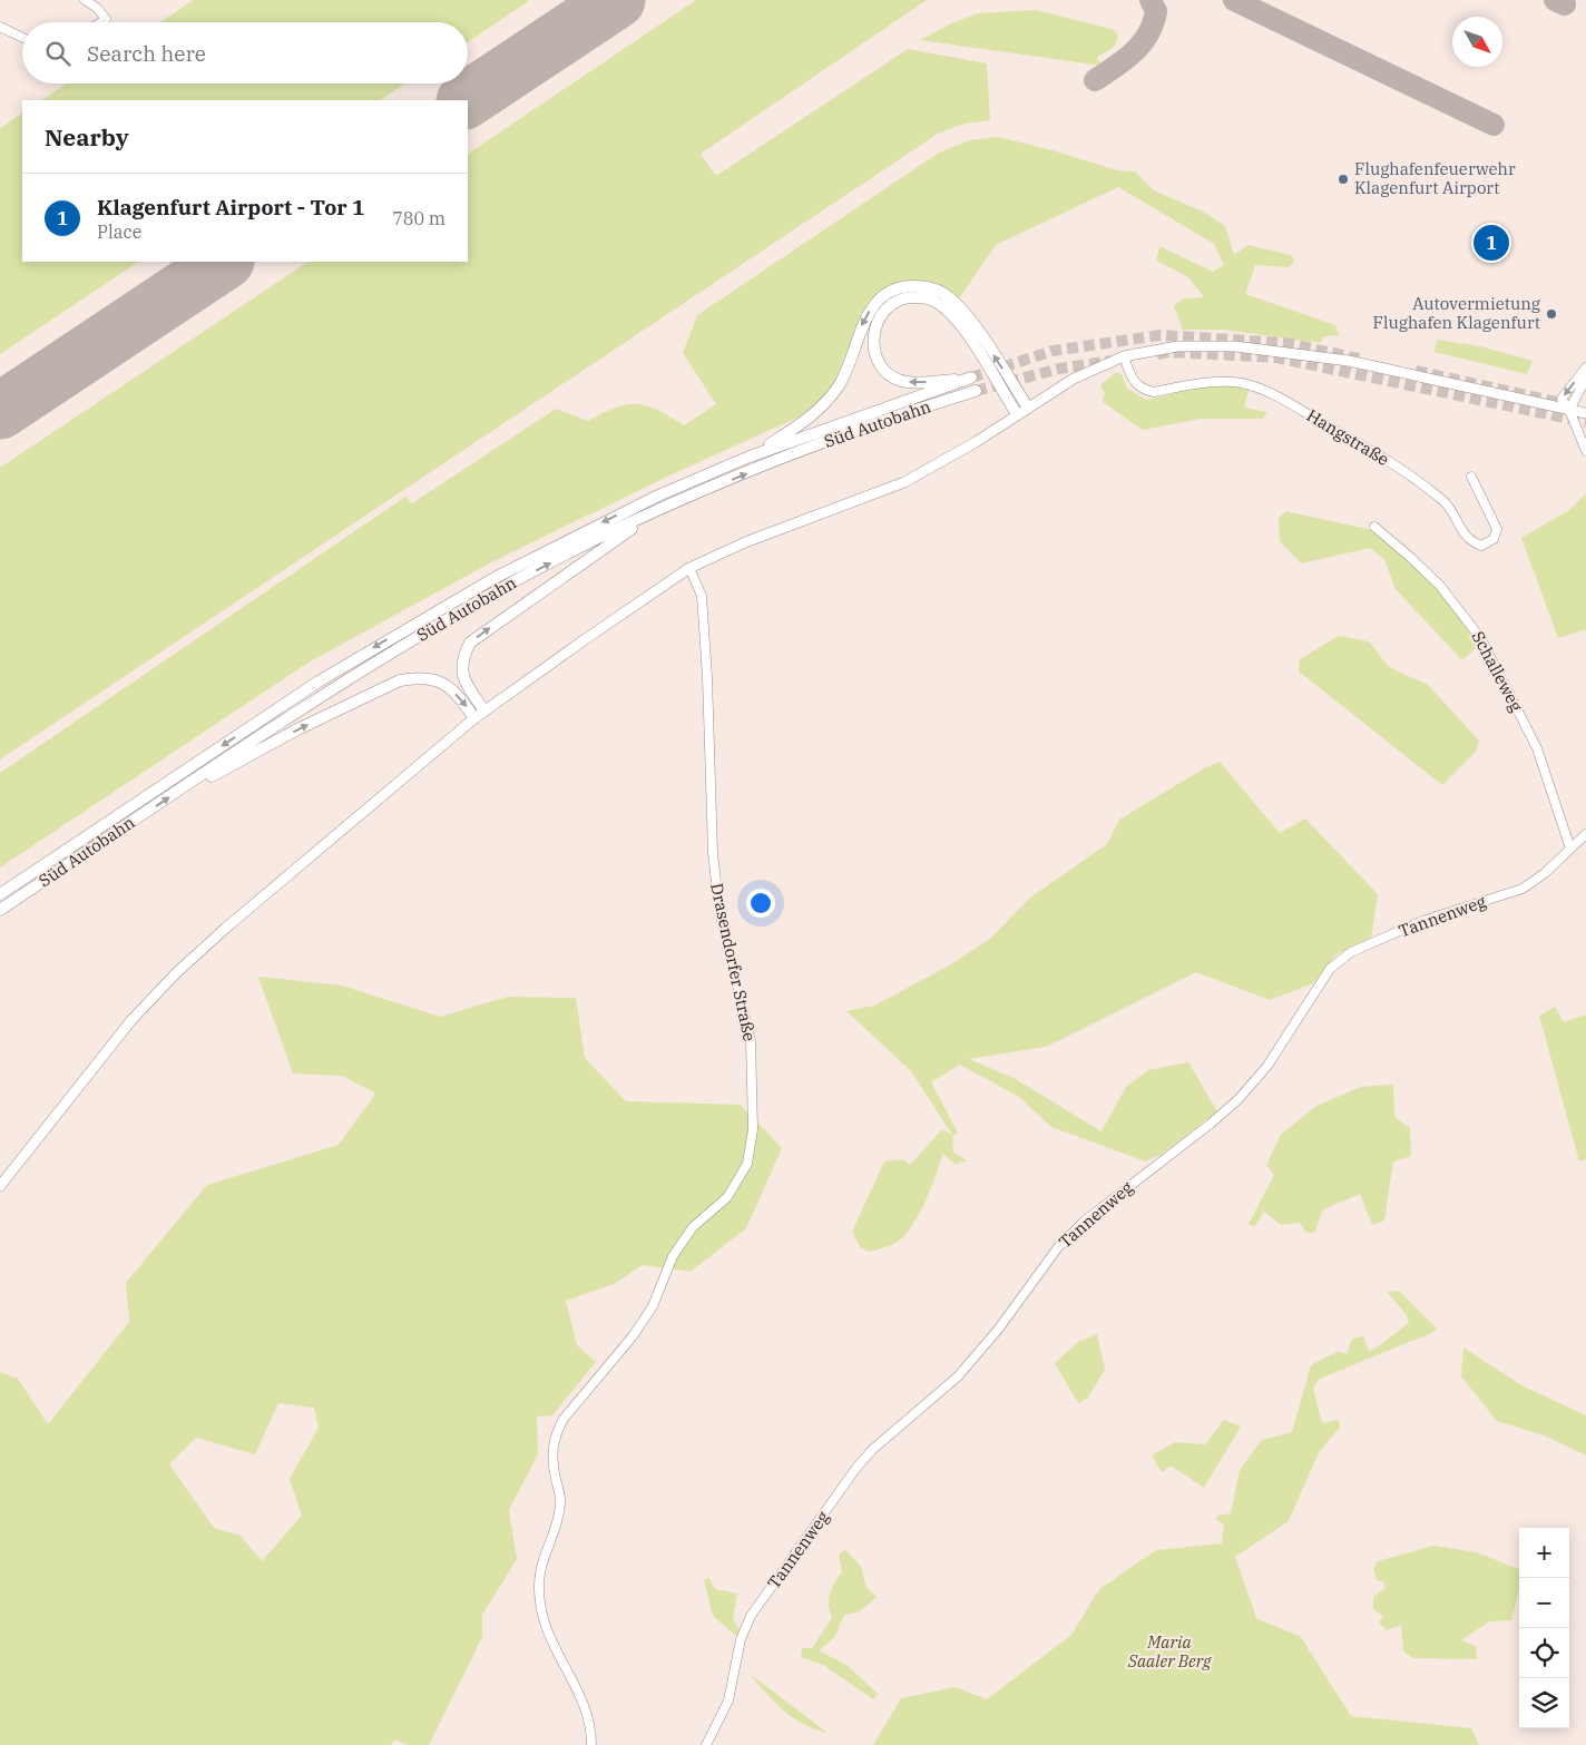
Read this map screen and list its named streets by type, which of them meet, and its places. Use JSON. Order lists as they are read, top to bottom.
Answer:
{
  "streets": {
    "highway": ["Süd Autobahn"],
    "street": [
      "Hangstraße",
      "Schalleweg",
      "Tannenweg",
      "Drasendorfer Straße"
    ]
  },
  "crossings": [
    ["Schalleweg", "Tannenweg"]
  ],
  "parks": ["Maria Saaler Berg"],
  "places": ["Flughafenfeuerwehr Klagenfurt Airport", "Autovermietung Flughafen Klagenfurt"],
  "north": "bottom right",
  "page": {
    "search": "Search here",
    "heading": "Nearby",
    "list": [
      {
        "mark": "1",
        "name": "Klagenfurt Airport - Tor 1",
        "note": "Place",
        "value": "780 m"
      }
    ],
    "pins": "1",
    "map_buttons": ["+", "−"]
  }
}
